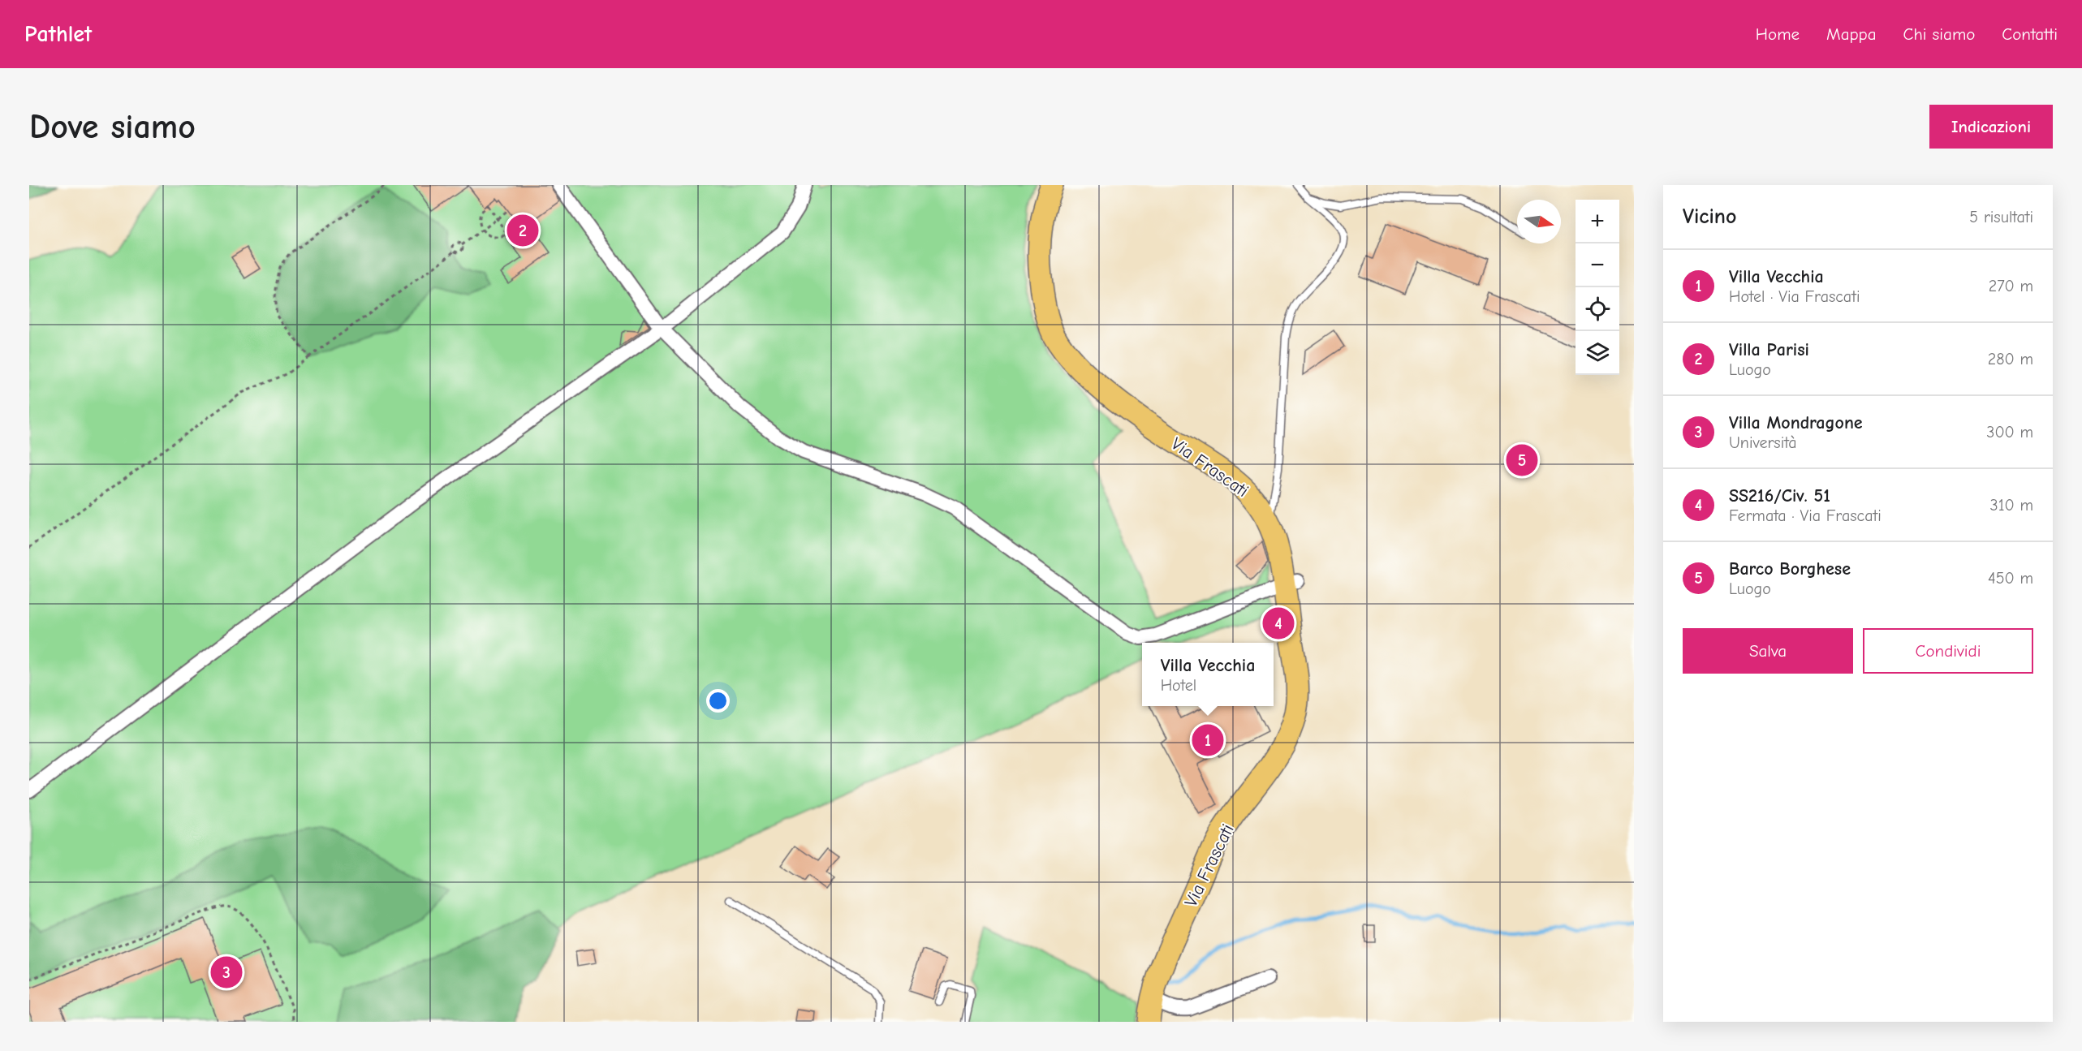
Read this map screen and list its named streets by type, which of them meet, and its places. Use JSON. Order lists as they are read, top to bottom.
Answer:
{
  "streets": {
    "main road": ["Via Frascati"]
  },
  "north": "right",
  "page": {
    "header": "Pathlet",
    "nav": [
      "Home",
      "Mappa",
      "Chi siamo",
      "Contatti"
    ],
    "buttons": [
      "Indicazioni",
      ["Salva", "Condividi"]
    ],
    "title": "Dove siamo",
    "heading": ["Vicino", "5 risultati"],
    "map_buttons": ["+", "−"],
    "pins": [
      "2",
      "5",
      "4",
      "1",
      "3"
    ],
    "list": [
      {
        "mark": "1",
        "name": "Villa Vecchia",
        "note": "Hotel · Via Frascati",
        "value": "270 m"
      },
      {
        "mark": "2",
        "name": "Villa Parisi",
        "note": "Luogo",
        "value": "280 m"
      },
      {
        "mark": "3",
        "name": "Villa Mondragone",
        "note": "Università",
        "value": "300 m"
      },
      {
        "mark": "4",
        "name": "SS216/Civ. 51",
        "note": "Fermata · Via Frascati",
        "value": "310 m"
      },
      {
        "mark": "5",
        "name": "Barco Borghese",
        "note": "Luogo",
        "value": "450 m"
      }
    ],
    "popup": ["Villa Vecchia", "Hotel"]
  }
}
